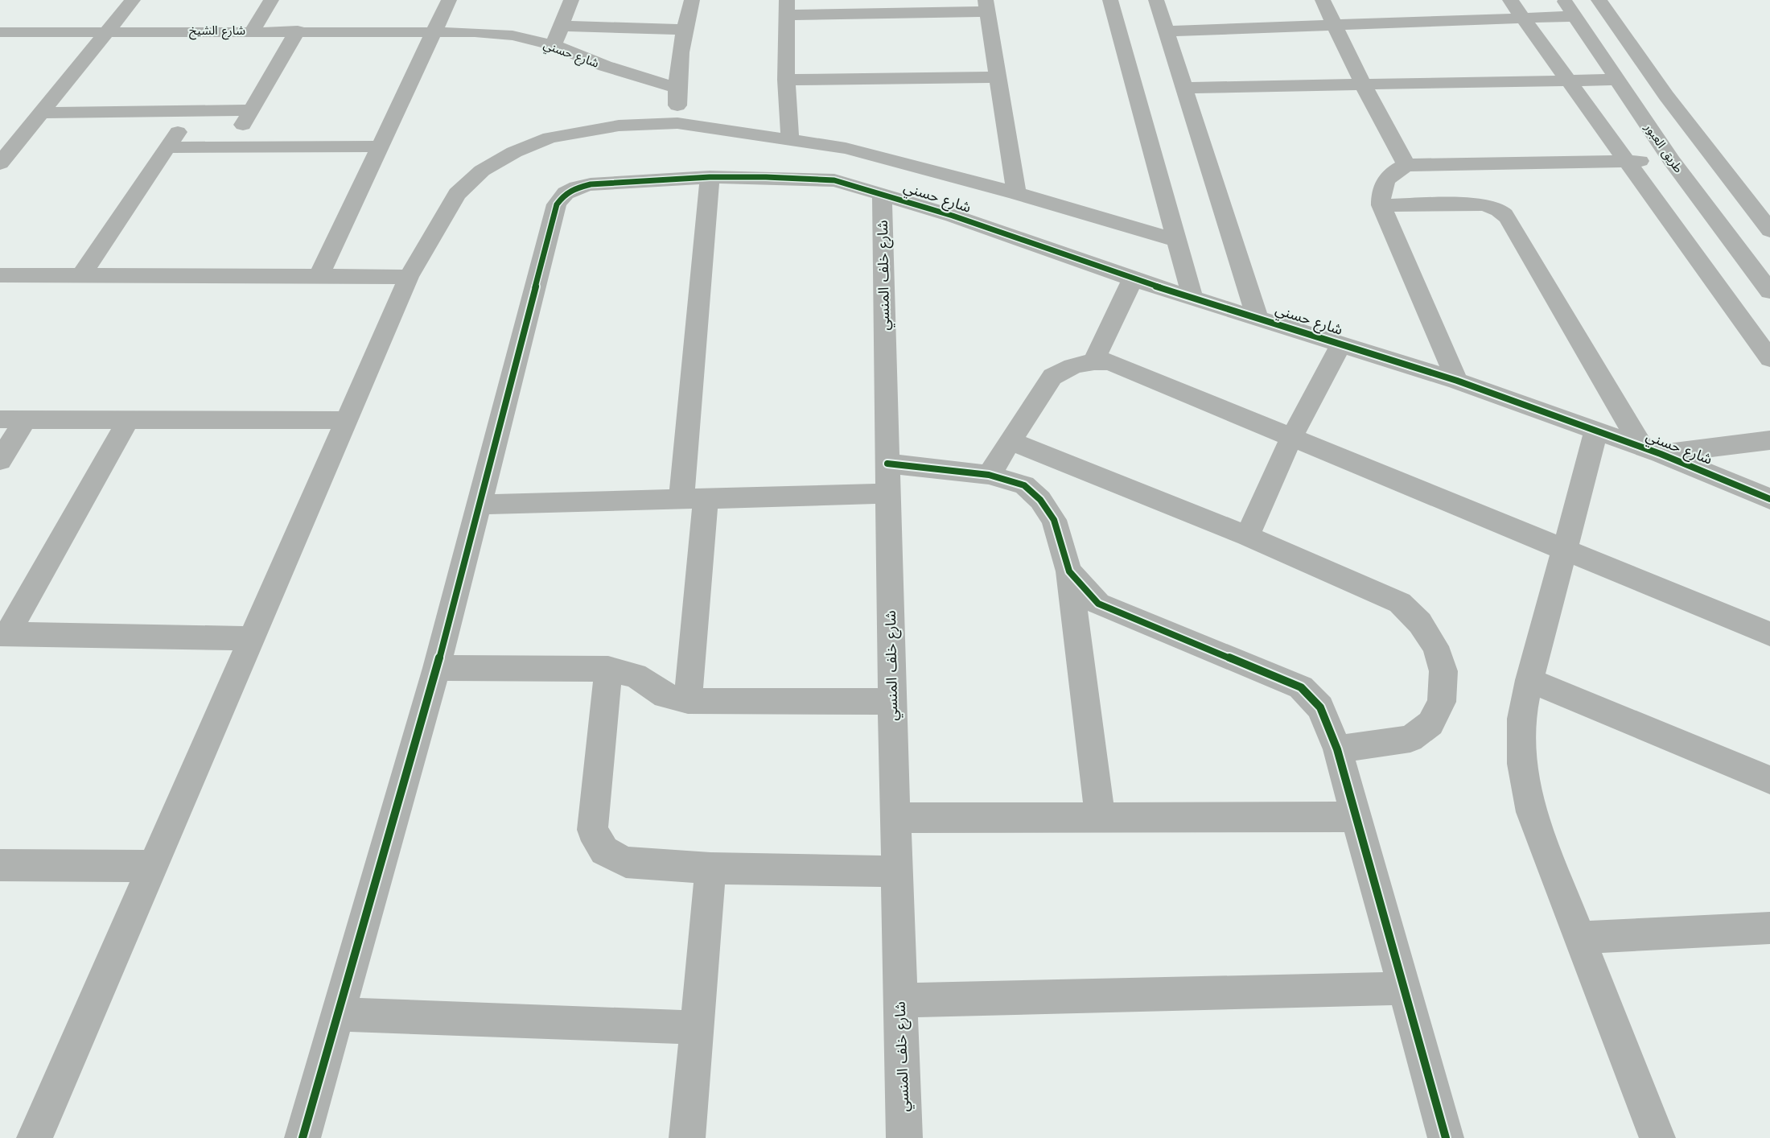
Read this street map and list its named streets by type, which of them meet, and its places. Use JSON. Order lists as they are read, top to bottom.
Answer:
{
  "streets": {
    "street": [
      "شارع الشيخ",
      "شارع حسني",
      "طريق العبور",
      "شارع خلف المنسي"
    ]
  },
  "crossings": [
    ["شارع الشيخ", "شارع حسني"],
    ["شارع حسني", "شارع خلف المنسي"]
  ]
}
